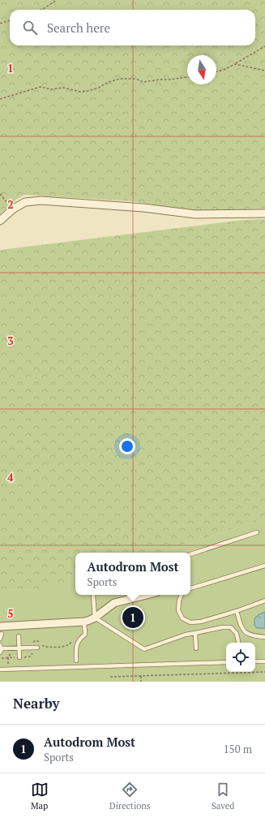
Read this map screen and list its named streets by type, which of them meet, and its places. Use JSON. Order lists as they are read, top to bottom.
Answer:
{
  "north": "bottom",
  "page": {
    "search": "Search here",
    "popup": ["Autodrom Most", "Sports"],
    "pins": "1",
    "heading": "Nearby",
    "list": [
      {
        "mark": "1",
        "name": "Autodrom Most",
        "note": "Sports",
        "value": "150 m"
      }
    ],
    "nav": ["Map", "Directions", "Saved"]
  },
  "grid": {
    "rows": [
      "1",
      "2",
      "3",
      "4",
      "5"
    ]
  }
}
